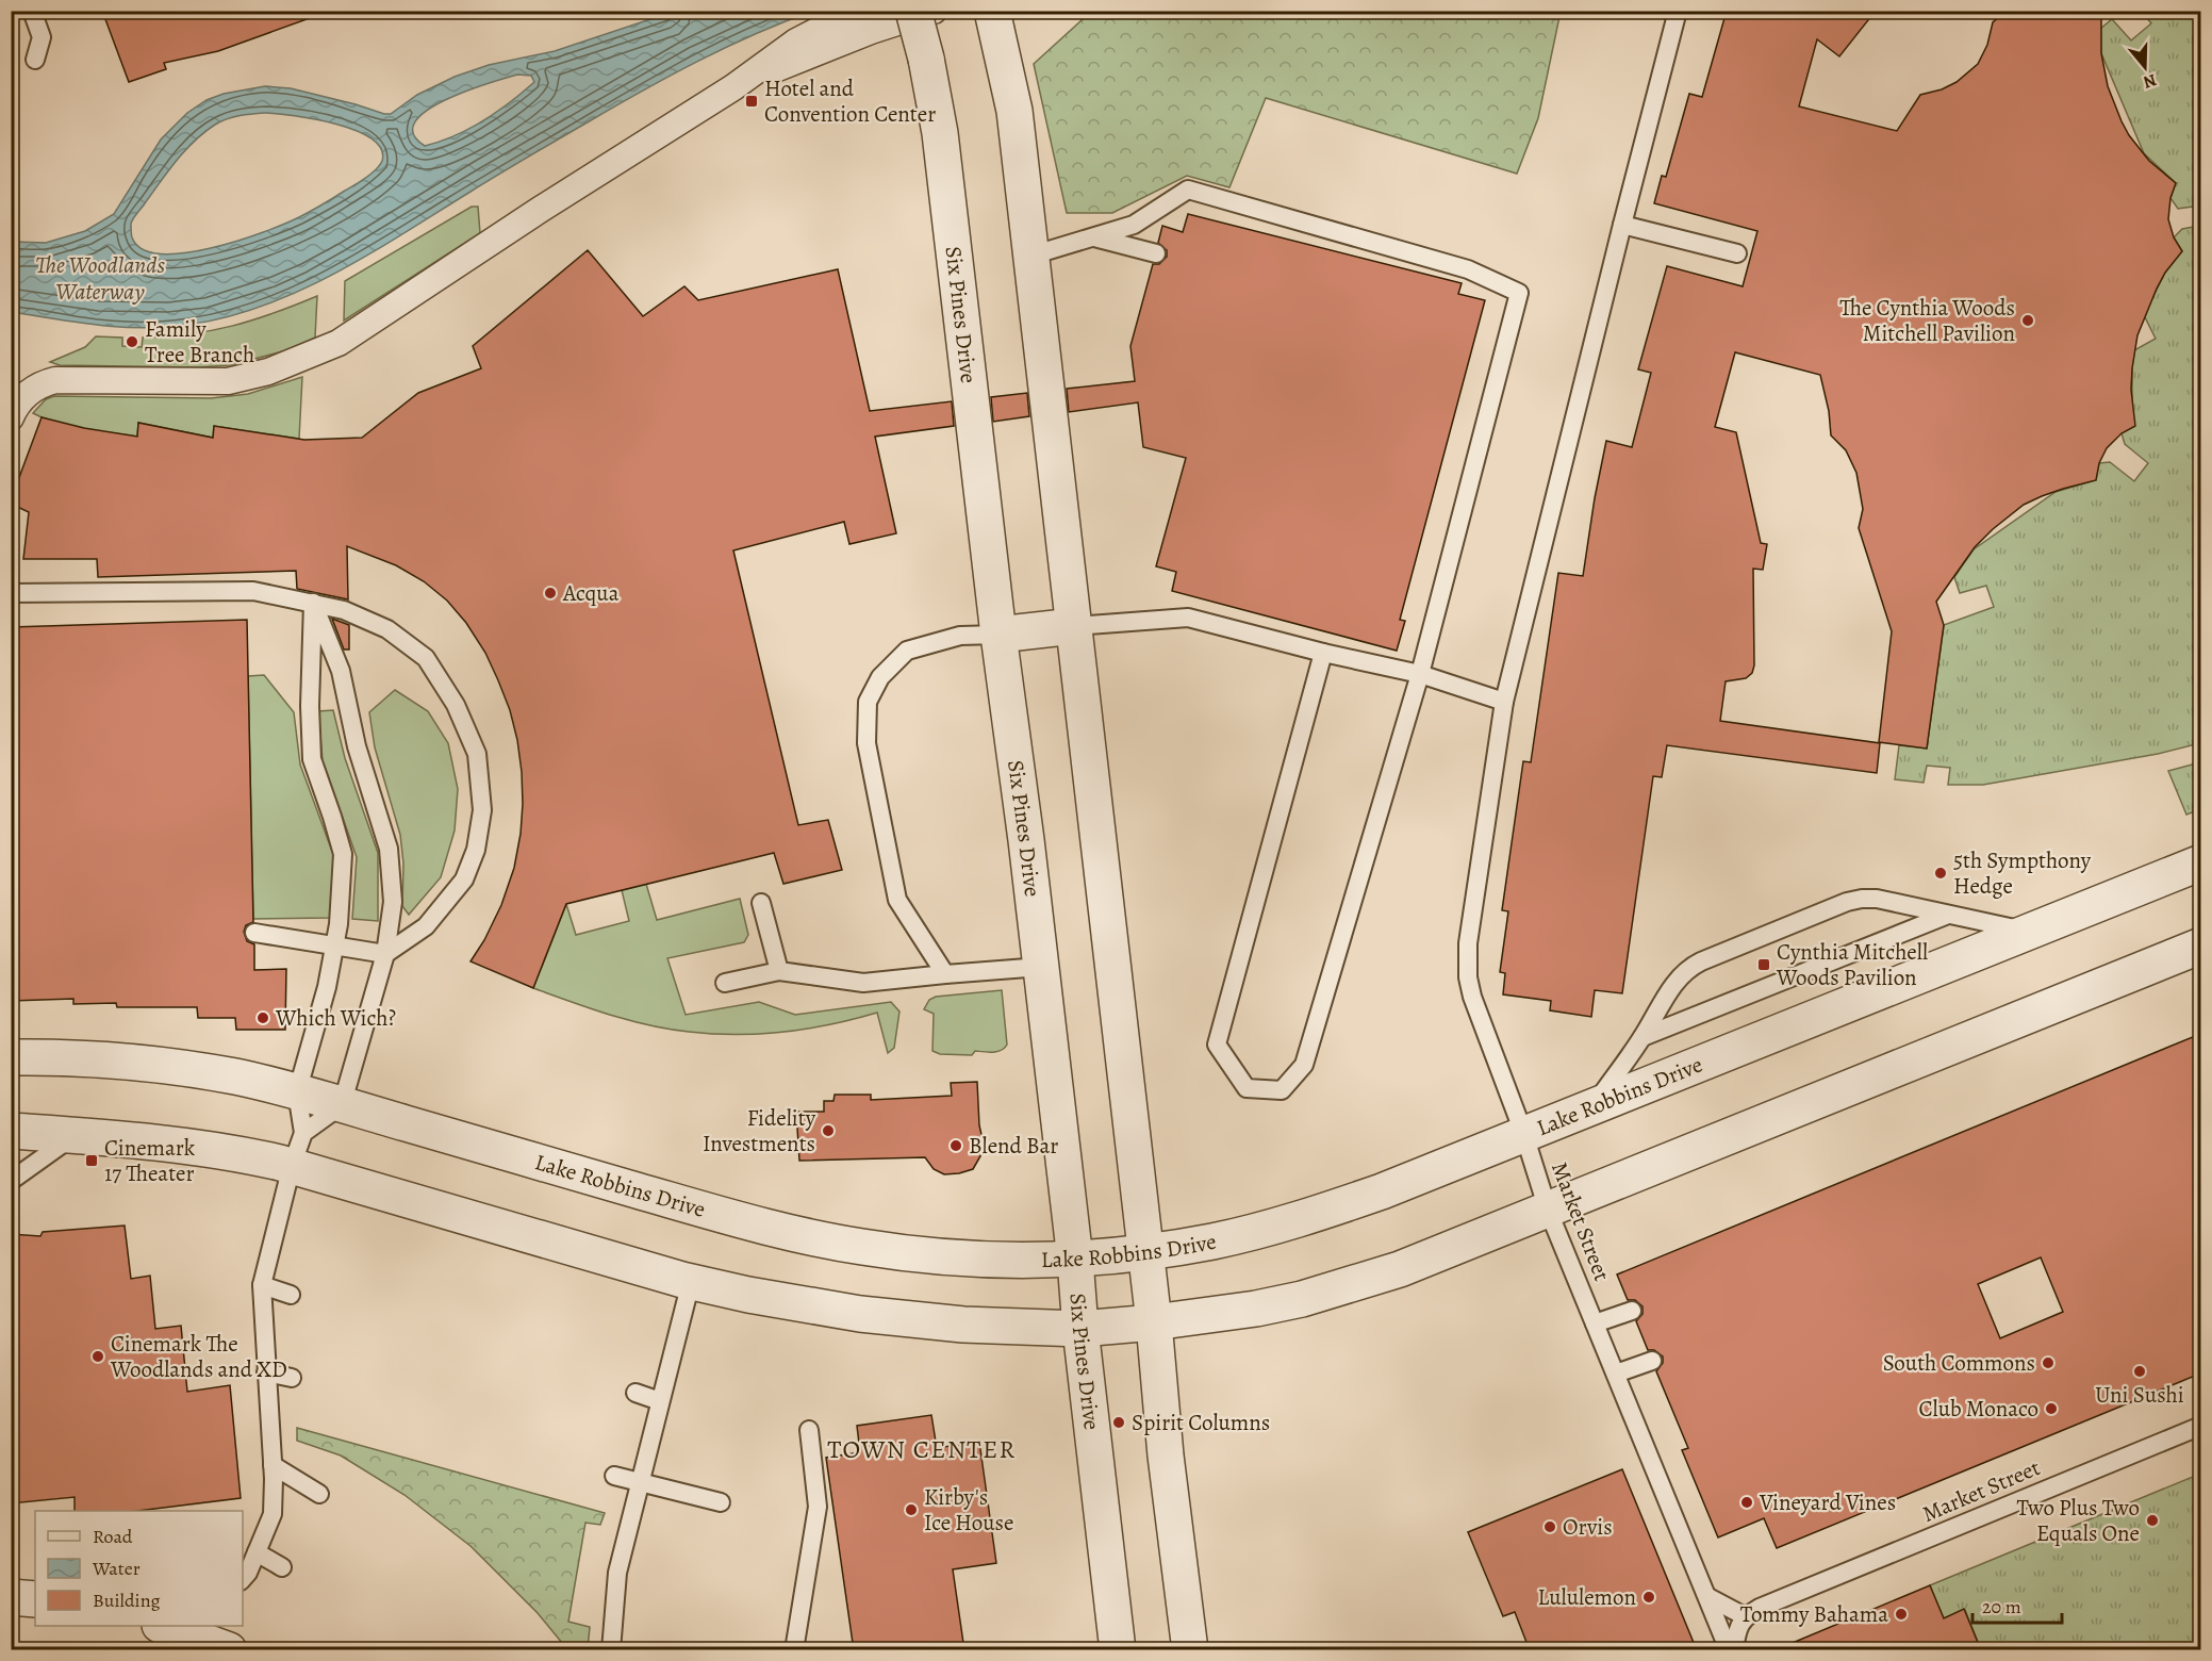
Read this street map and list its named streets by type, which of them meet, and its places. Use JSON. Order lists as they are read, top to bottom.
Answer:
{
  "streets": {
    "street": ["Six Pines Drive", "Lake Robbins Drive"],
    "lane": ["Market Street"]
  },
  "crossings": [
    ["Six Pines Drive", "Lake Robbins Drive"],
    ["Lake Robbins Drive", "Market Street"]
  ],
  "districts": ["TOWN CENTER"],
  "water": ["The Woodlands Waterway"],
  "places": {
    "transit": ["Hotel and Convention Center", "Cynthia Mitchell Woods Pavilion", "Cinemark 17 Theater"],
    "other": [
      "The Cynthia Woods Mitchell Pavilion",
      "Family Tree Branch",
      "Acqua",
      "5th Sympthony Hedge",
      "Which Wich?",
      "Fidelity Investments",
      "Blend Bar",
      "Cinemark The Woodlands and XD",
      "South Commons",
      "Uni Sushi",
      "Club Monaco",
      "Spirit Columns",
      "Vineyard Vines",
      "Kirby's Ice House",
      "Two Plus Two Equals One",
      "Orvis",
      "Lululemon",
      "Tommy Bahama"
    ]
  },
  "legend": ["Road", "Water", "Building"],
  "scale_bar": "20 m",
  "north": "bottom"
}
